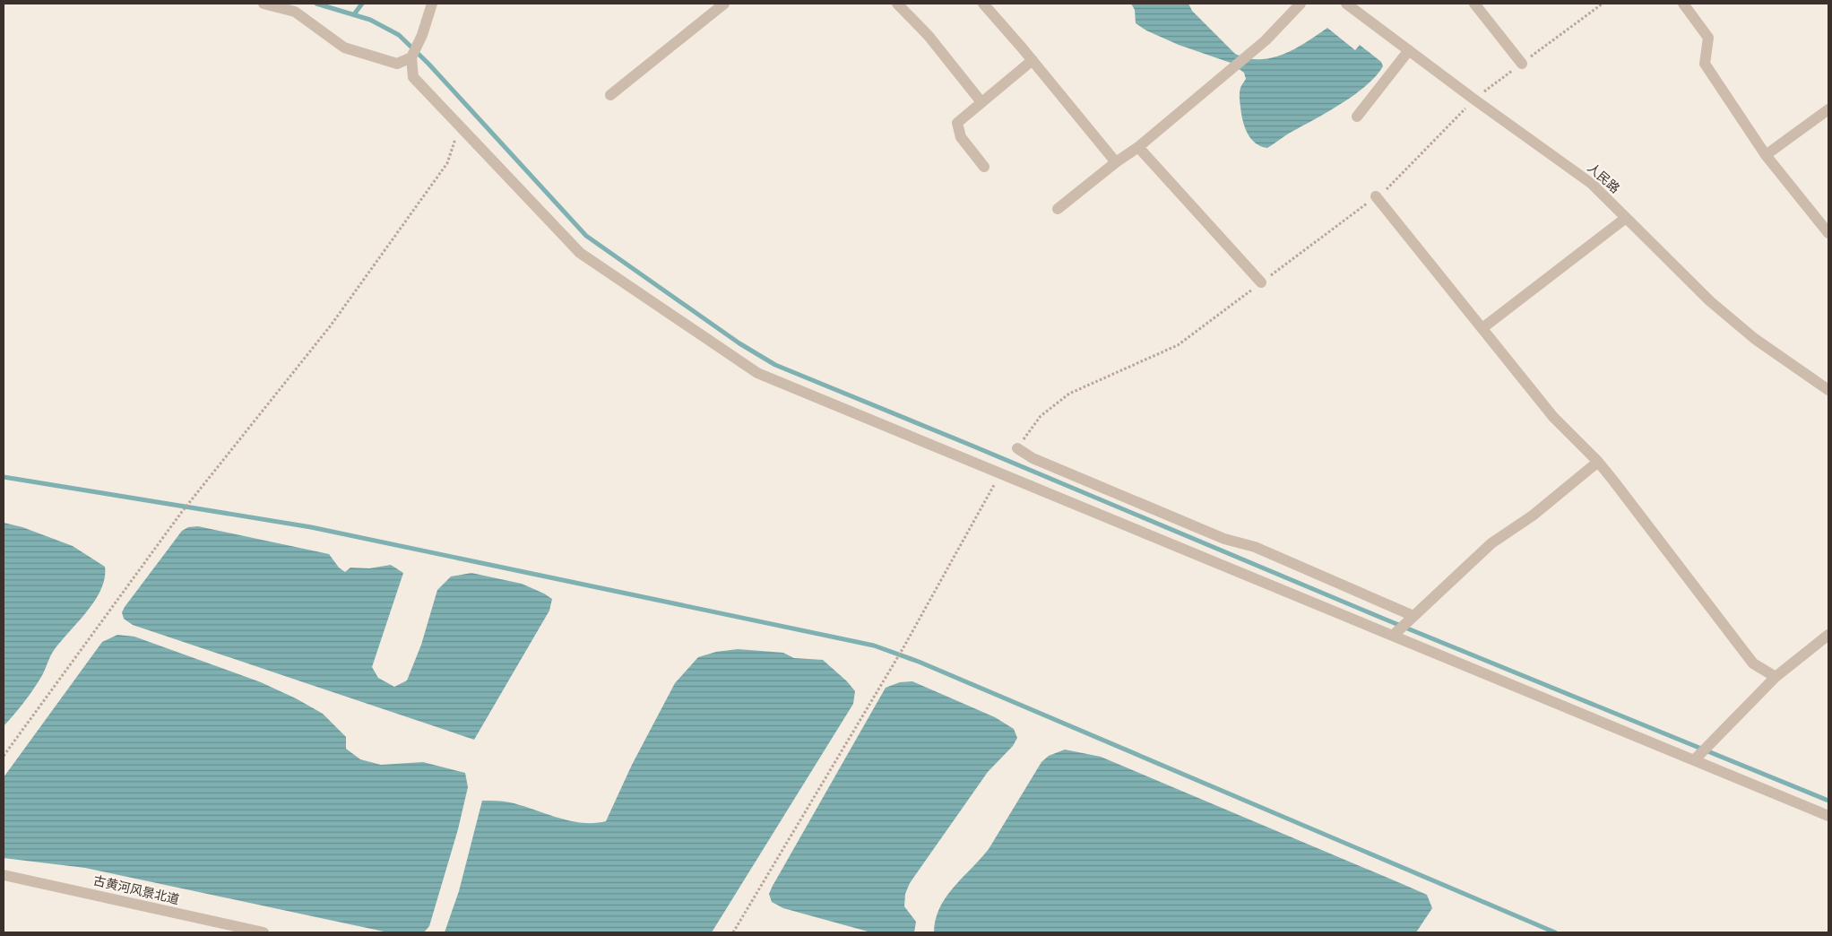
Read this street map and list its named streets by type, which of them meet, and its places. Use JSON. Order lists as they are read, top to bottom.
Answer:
{
  "streets": {
    "street": ["人民路", "古黄河风景北道"]
  }
}
